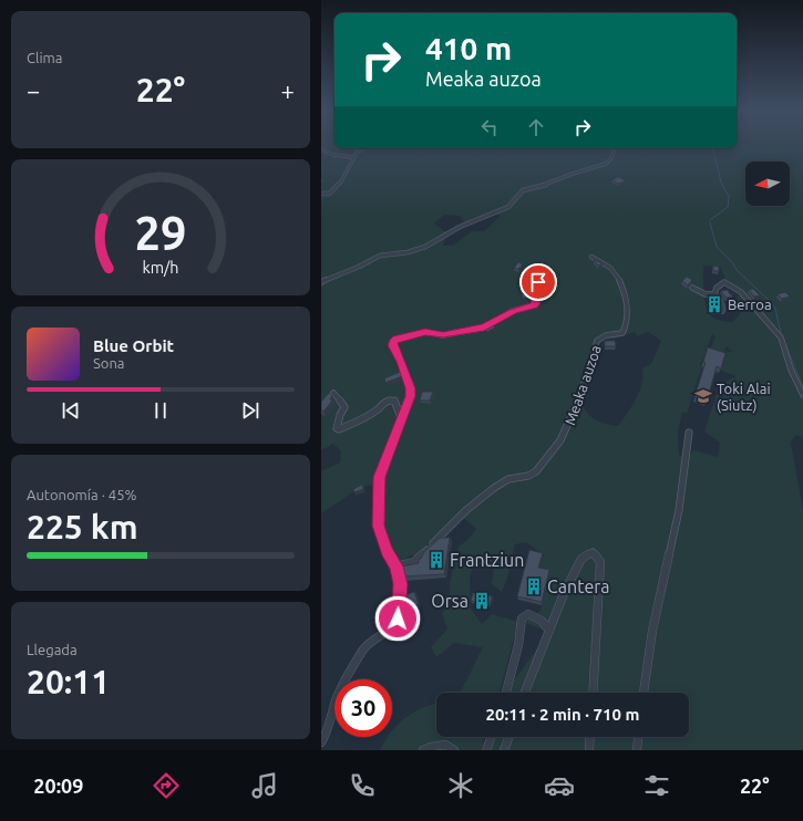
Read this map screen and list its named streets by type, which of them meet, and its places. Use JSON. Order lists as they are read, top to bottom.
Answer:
{
  "streets": {
    "street": ["Meaka auzoa"]
  },
  "places": {
    "building": [
      "Berroa",
      "Frantziun",
      "Cantera",
      "Orsa"
    ],
    "school or university": ["Toki Alai (Siutz)"]
  },
  "north": "left",
  "page": {
    "tile": [
      "Clima",
      ["Autonomía · 45%", "225 km"],
      ["Llegada", "20:11"]
    ],
    "turn": ["410 m", "Meaka auzoa"],
    "heat": ["−", "22°", "+"],
    "song": ["Blue Orbit", "Sona"],
    "limit": "30",
    "trip": "20:11 · 2 min · 710 m",
    "tabs": ["20:09", "22°"],
    "gauge": ["29", "km/h"]
  }
}
